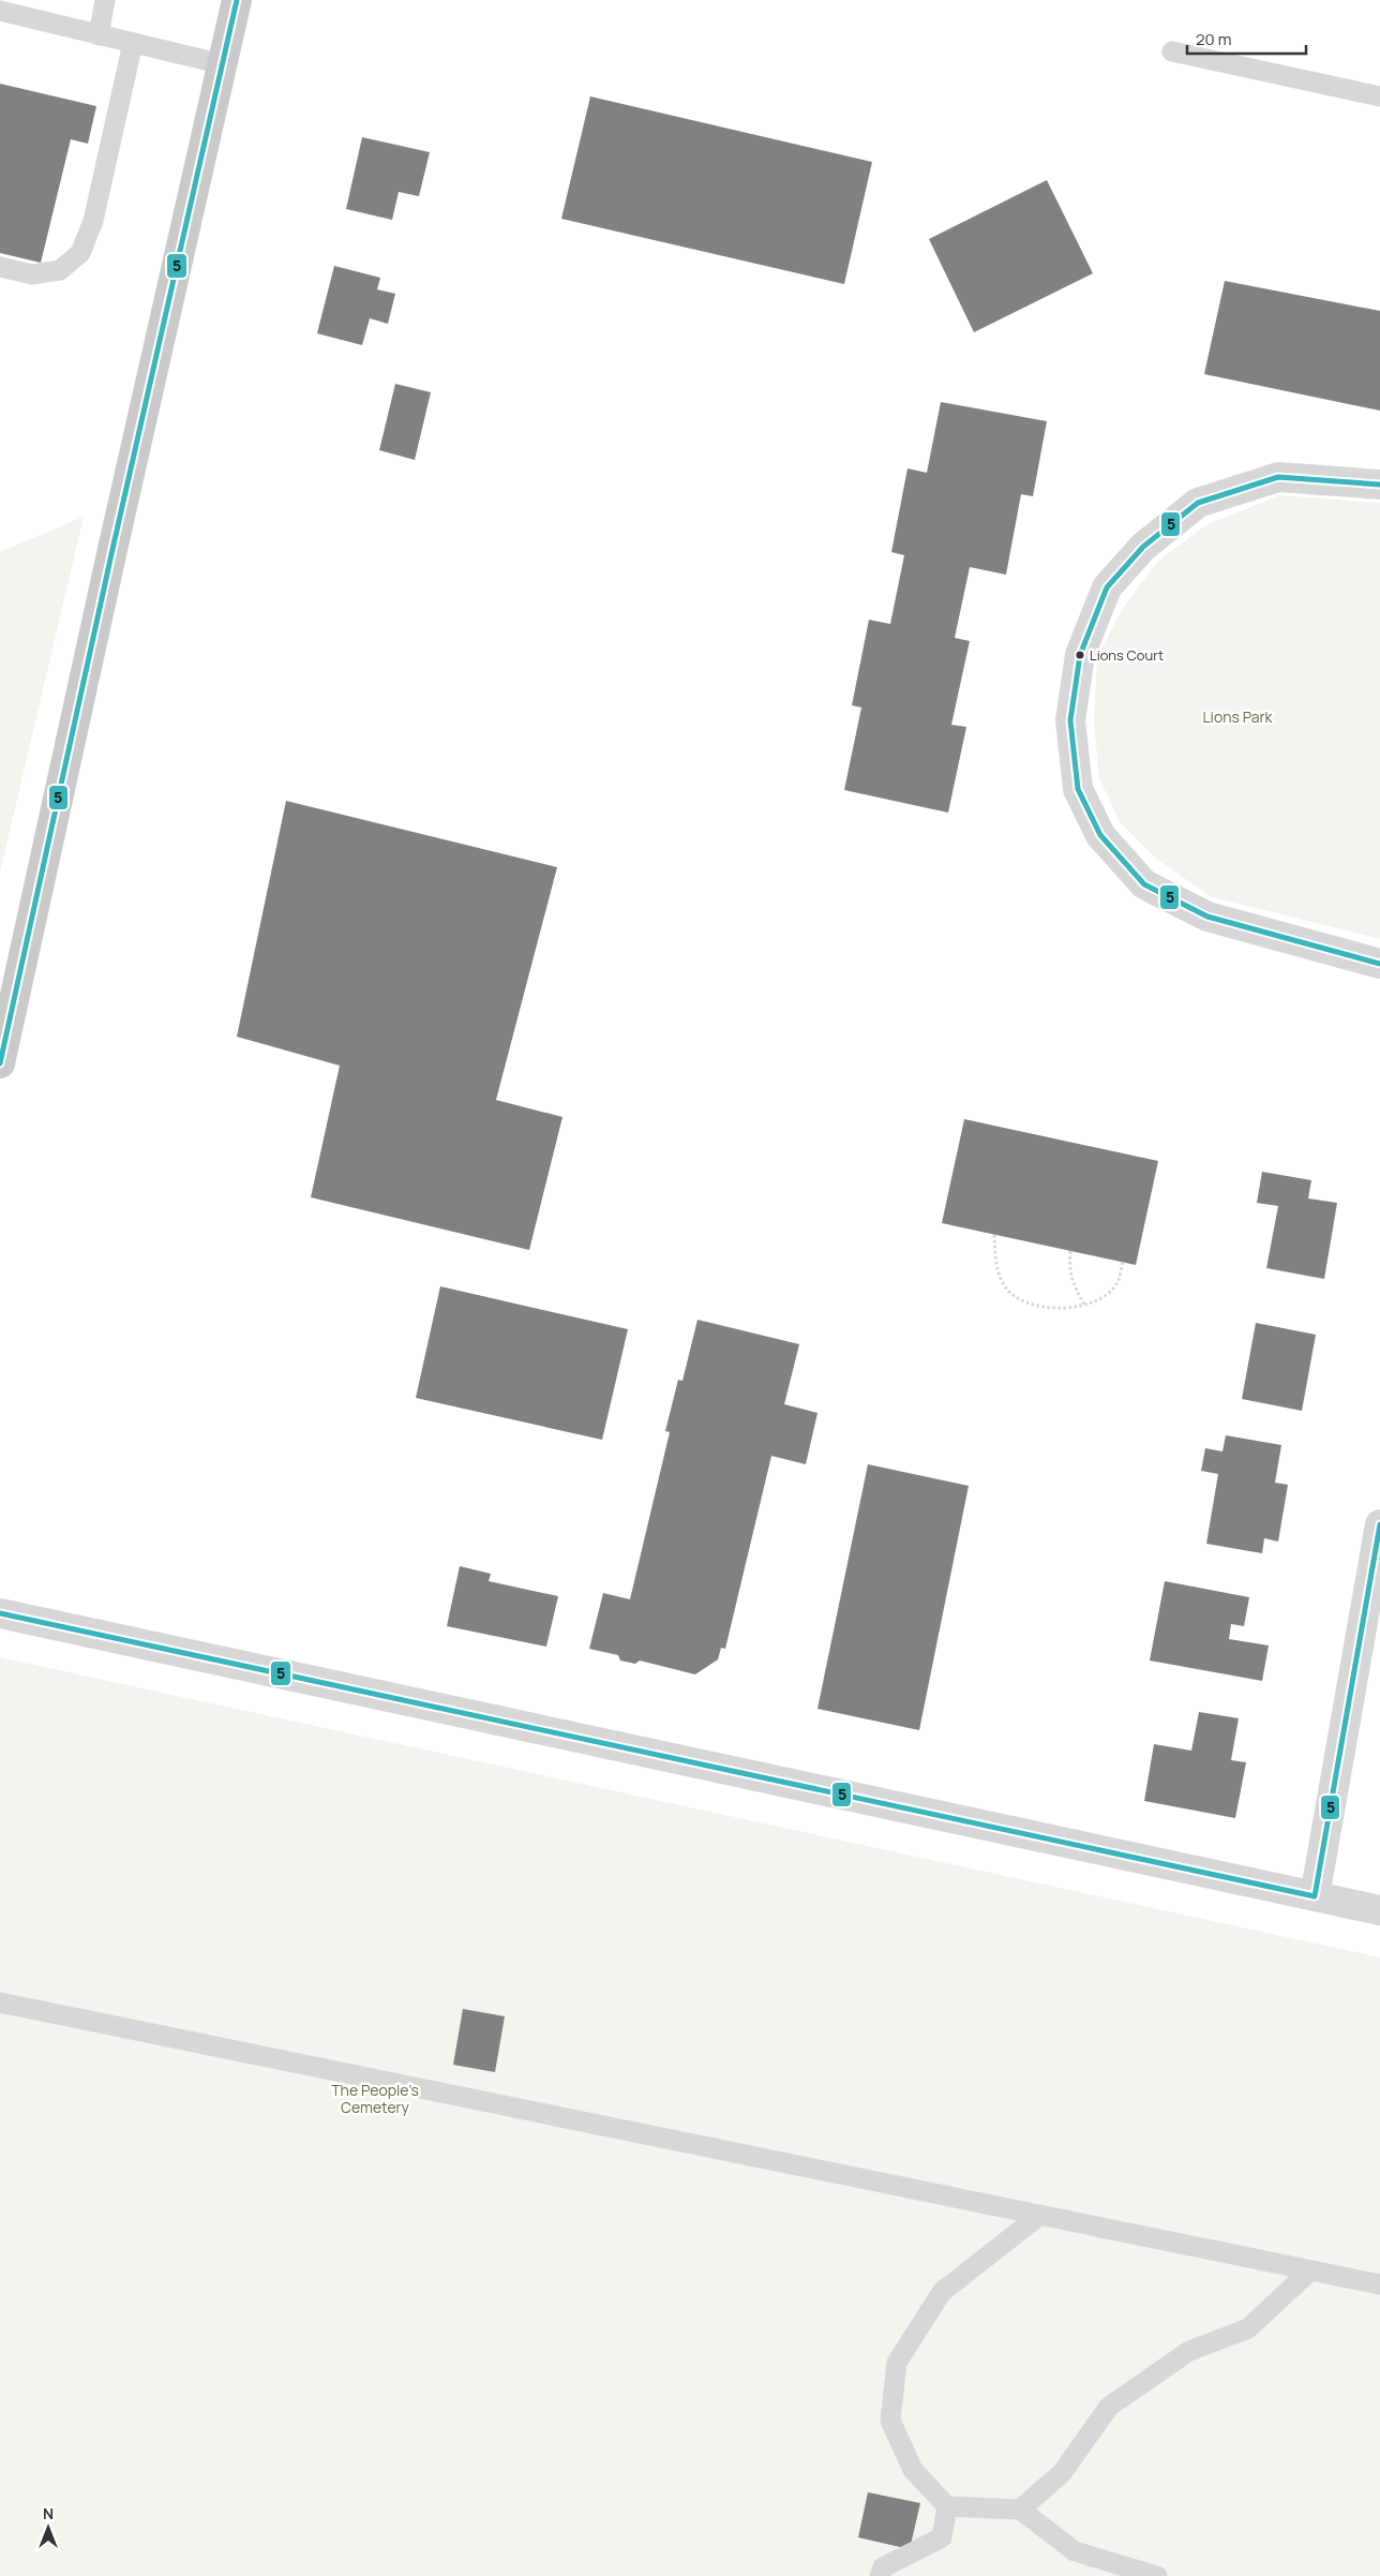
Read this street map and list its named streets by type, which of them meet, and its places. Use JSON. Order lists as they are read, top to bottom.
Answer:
{
  "parks": ["Lions Park", "The People's Cemetery"],
  "places": ["Lions Court"],
  "lines": ["transit line 5"],
  "scale_bar": "20 m",
  "north": "top"
}
